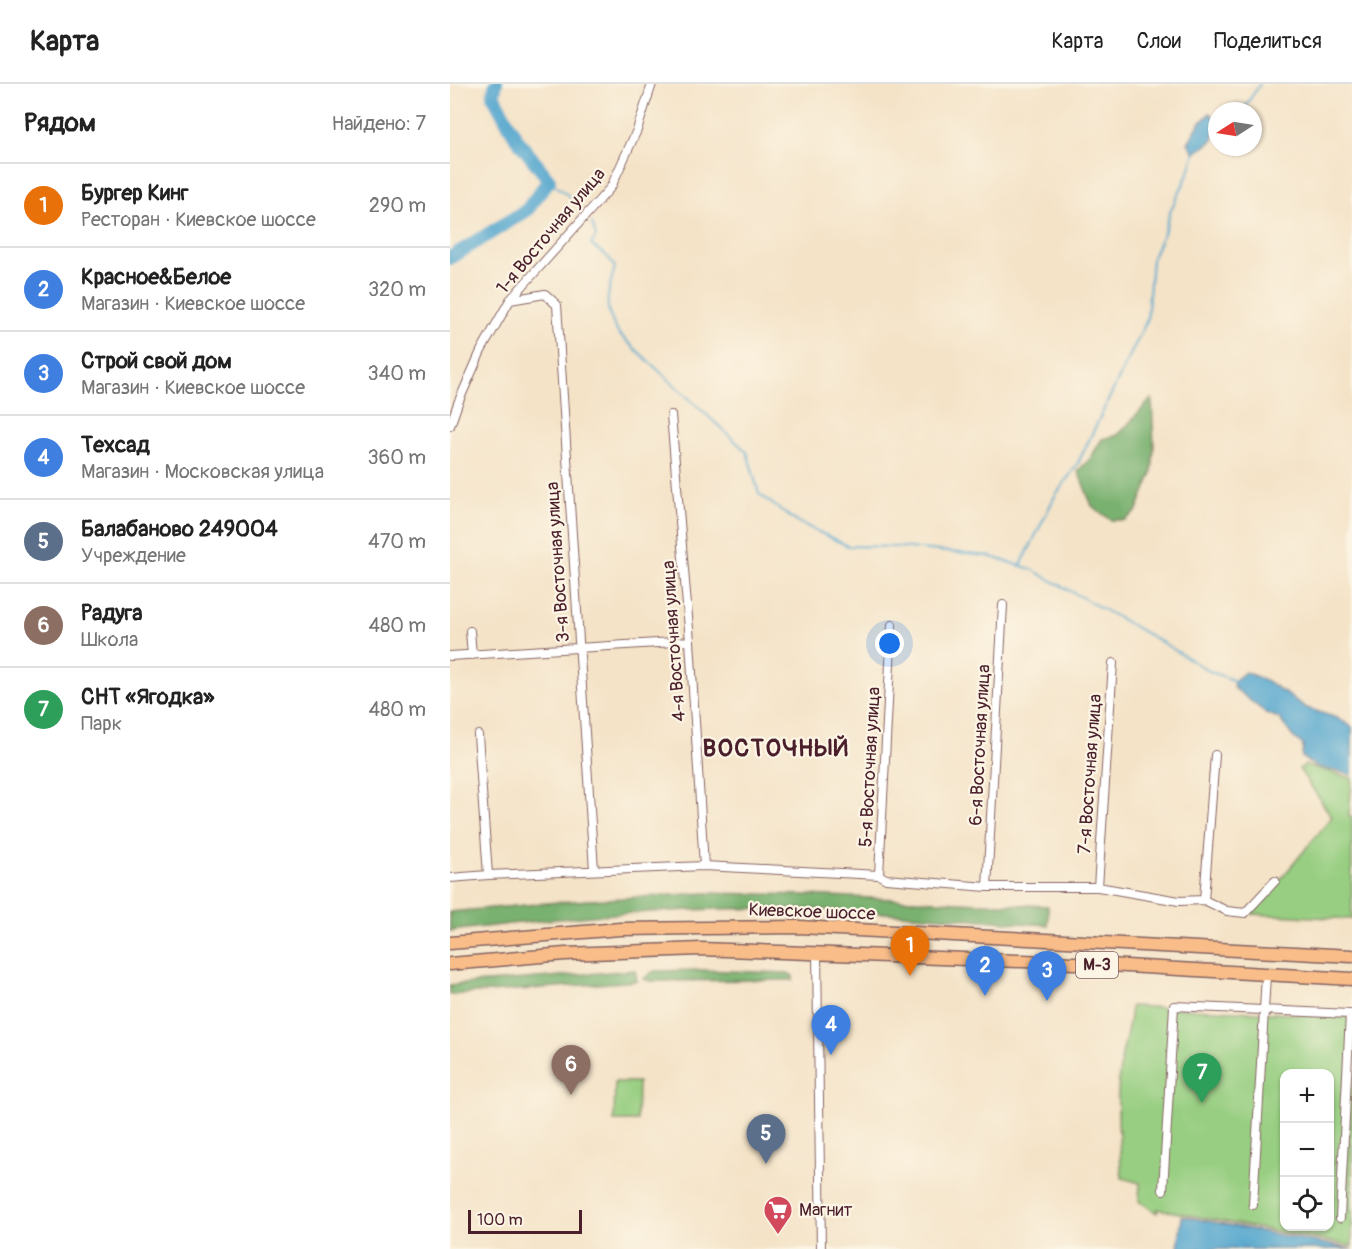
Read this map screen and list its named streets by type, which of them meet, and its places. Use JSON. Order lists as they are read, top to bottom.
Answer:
{
  "streets": {
    "highway": ["Киевское шоссе", "М-3"],
    "street": [
      "1-я Восточная улица",
      "3-я Восточная улица",
      "4-я Восточная улица",
      "6-я Восточная улица",
      "5-я Восточная улица",
      "7-я Восточная улица"
    ]
  },
  "crossings": [
    ["1-я Восточная улица", "3-я Восточная улица"]
  ],
  "districts": ["ВОСТОЧНЫЙ"],
  "places": {
    "supermarket": ["Магнит"]
  },
  "scale_bar": "100 m",
  "north": "left",
  "page": {
    "header": "Карта",
    "nav": ["Карта", "Слои", "Поделиться"],
    "heading": ["Рядом", "Найдено: 7"],
    "list": [
      {
        "mark": "1",
        "name": "Бургер Кинг",
        "note": "Ресторан · Киевское шоссе",
        "value": "290 m"
      },
      {
        "mark": "2",
        "name": "Красное&Белое",
        "note": "Магазин · Киевское шоссе",
        "value": "320 m"
      },
      {
        "mark": "3",
        "name": "Строй свой дом",
        "note": "Магазин · Киевское шоссе",
        "value": "340 m"
      },
      {
        "mark": "4",
        "name": "Техсад",
        "note": "Магазин · Московская улица",
        "value": "360 m"
      },
      {
        "mark": "5",
        "name": "Балабаново 249004",
        "note": "Учреждение",
        "value": "470 m"
      },
      {
        "mark": "6",
        "name": "Радуга",
        "note": "Школа",
        "value": "480 m"
      },
      {
        "mark": "7",
        "name": "СНТ «Ягодка»",
        "note": "Парк",
        "value": "480 m"
      }
    ],
    "pins": [
      "1",
      "2",
      "3",
      "4",
      "6",
      "7",
      "5"
    ],
    "map_buttons": ["+", "−"],
    "scale": "100 m"
  }
}
